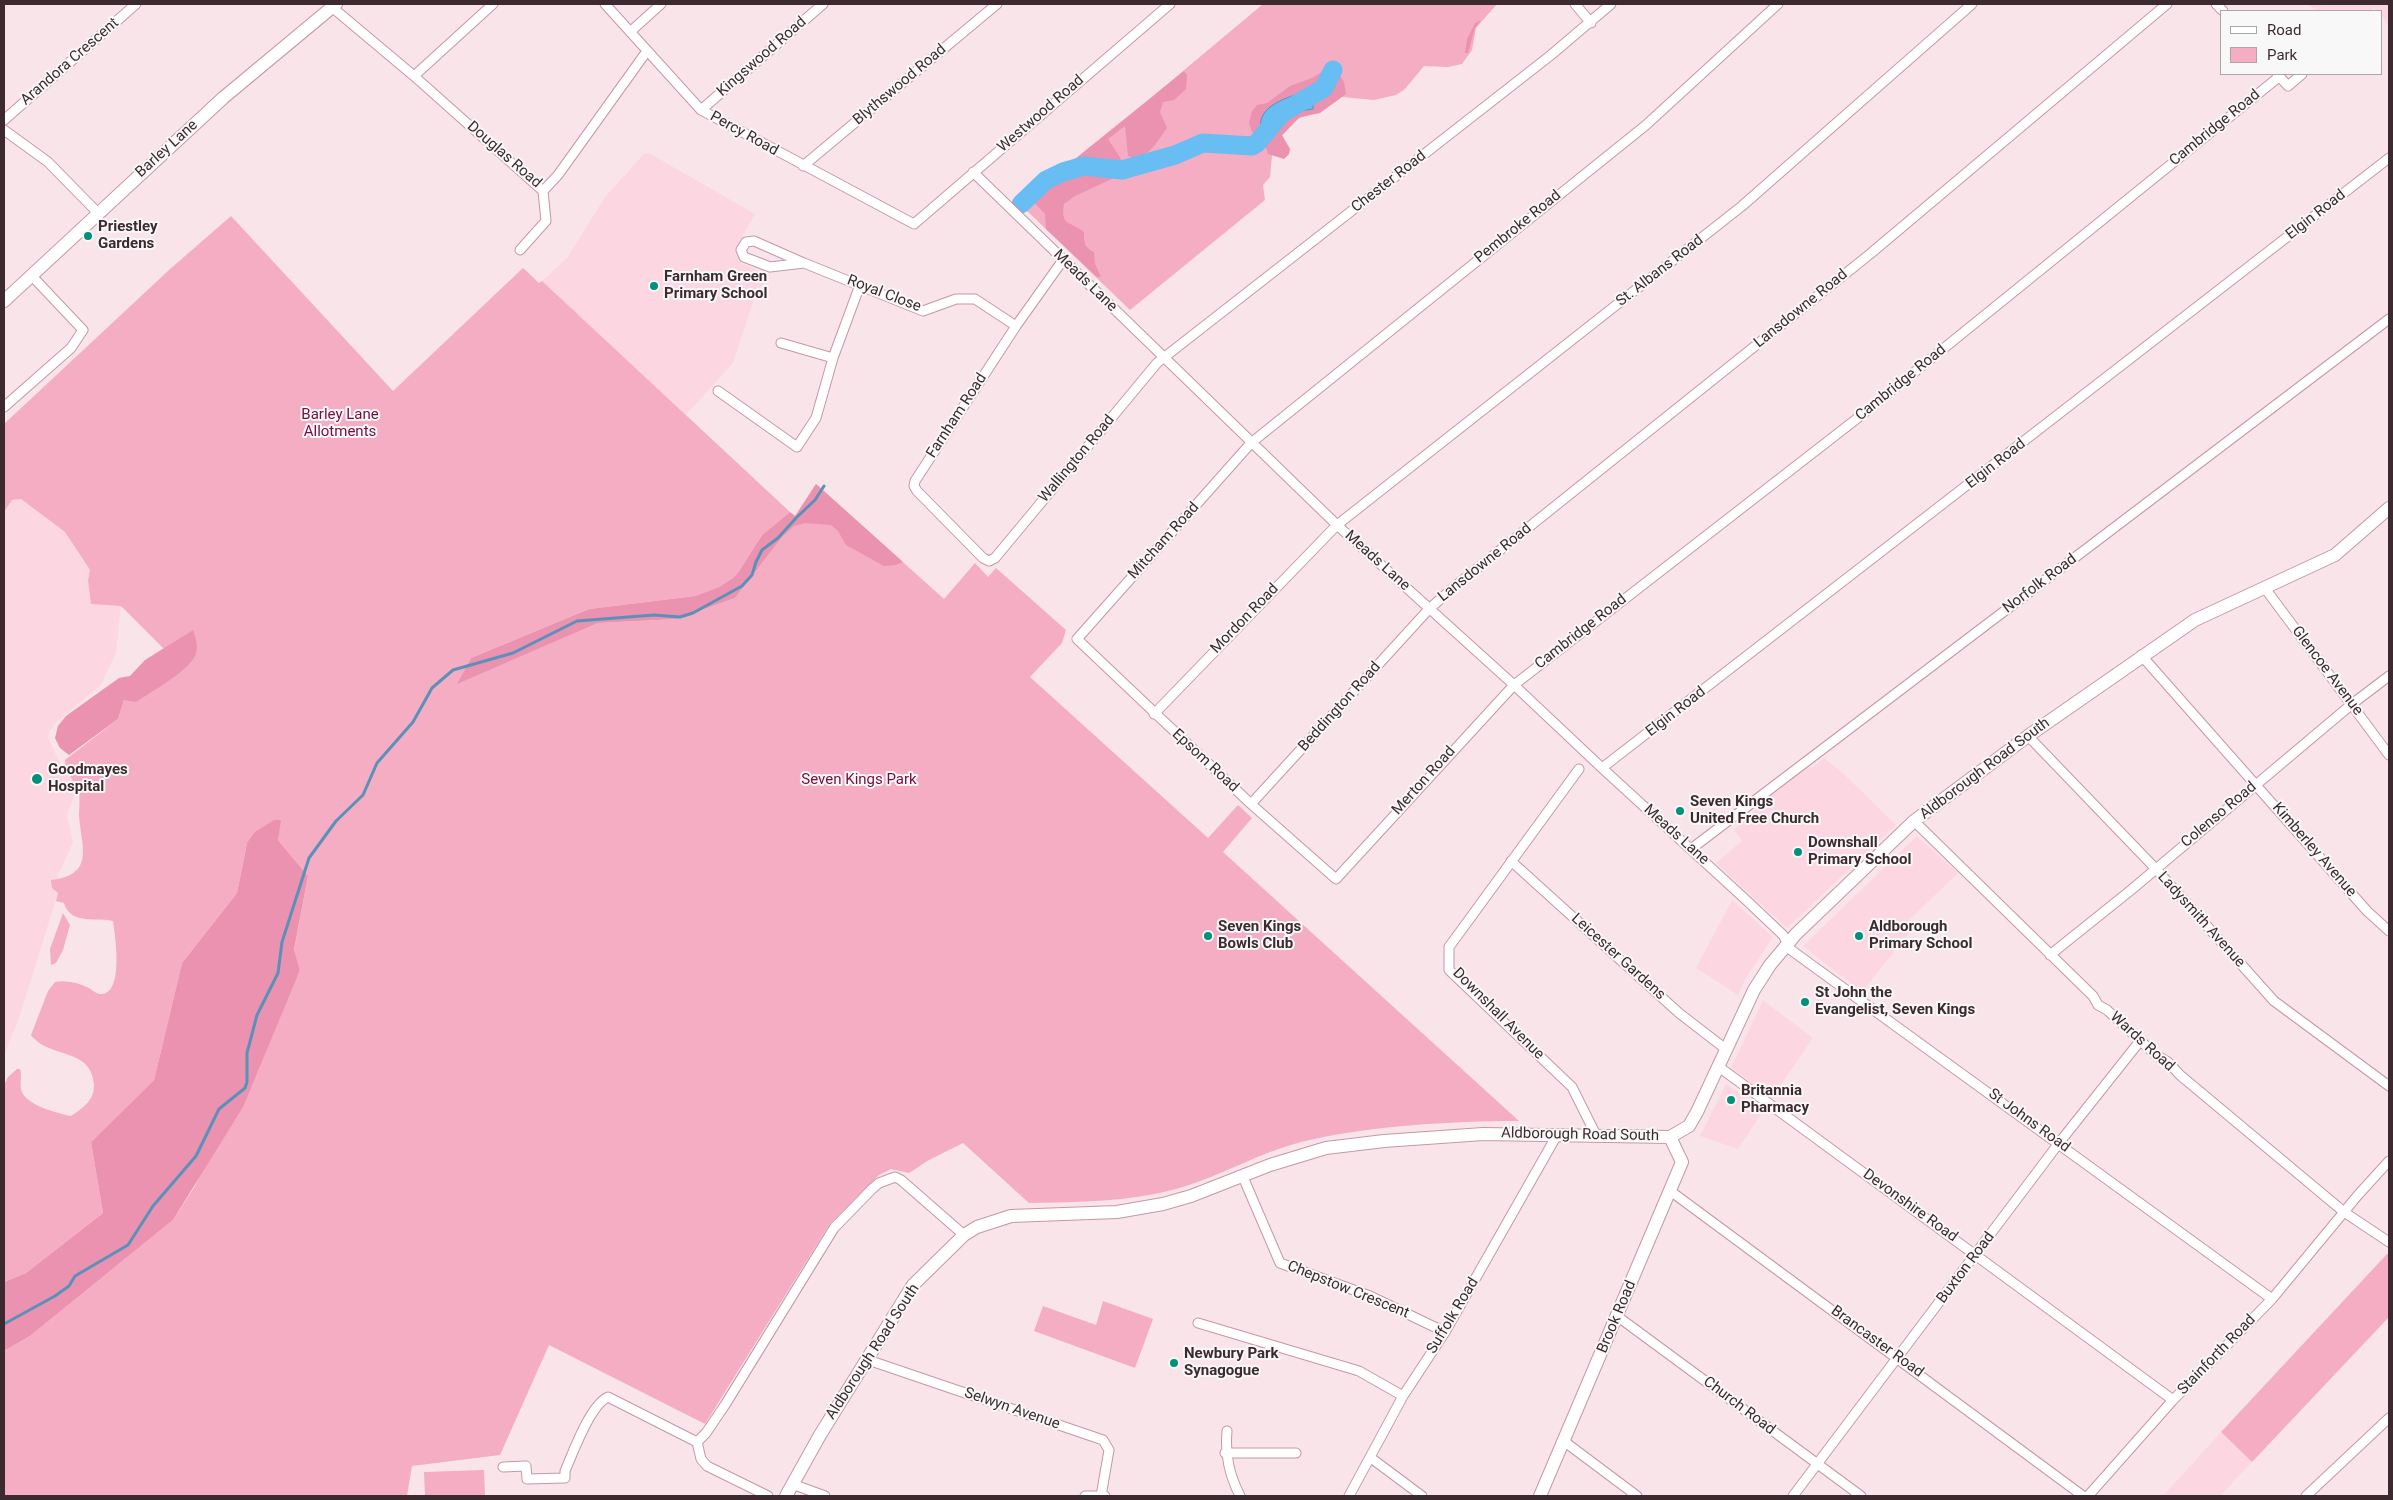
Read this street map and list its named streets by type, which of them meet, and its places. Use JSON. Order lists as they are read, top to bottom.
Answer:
{
  "streets": {
    "street": [
      "Kingswood Road",
      "Arandora Crescent",
      "Blythswood Road",
      "Westwood Road",
      "Cambridge Road",
      "Percy Road",
      "Barley Lane",
      "Douglas Road",
      "Chester Road",
      "Elgin Road",
      "Pembroke Road",
      "St. Albans Road",
      "Meads Lane",
      "Royal Close",
      "Lansdowne Road",
      "Farnham Road",
      "Wallington Road",
      "Mitcham Road",
      "Norfolk Road",
      "Mordon Road",
      "Glencoe Avenue",
      "Beddington Road",
      "Epsom Road",
      "Aldborough Road South",
      "Merton Road",
      "Colenso Road",
      "Kimberley Avenue",
      "Ladysmith Avenue",
      "Leicester Gardens",
      "Downshall Avenue",
      "Wards Road",
      "St Johns Road",
      "Devonshire Road",
      "Buxton Road",
      "Chepstow Crescent",
      "Suffolk Road",
      "Brook Road",
      "Brancaster Road",
      "Stainforth Road",
      "Church Road",
      "Selwyn Avenue"
    ]
  },
  "crossings": [
    ["Kingswood Road", "Percy Road"],
    ["Blythswood Road", "Percy Road"],
    ["Westwood Road", "Percy Road"],
    ["Westwood Road", "Meads Lane"],
    ["Cambridge Road", "Meads Lane"],
    ["Cambridge Road", "Merton Road"],
    ["Percy Road", "Douglas Road"],
    ["Barley Lane", "Douglas Road"],
    ["Chester Road", "Meads Lane"],
    ["Chester Road", "Wallington Road"],
    ["Elgin Road", "Meads Lane"],
    ["Pembroke Road", "Meads Lane"],
    ["Pembroke Road", "Mitcham Road"],
    ["St. Albans Road", "Meads Lane"],
    ["St. Albans Road", "Mordon Road"],
    ["Meads Lane", "Lansdowne Road"],
    ["Meads Lane", "Farnham Road"],
    ["Meads Lane", "Wallington Road"],
    ["Meads Lane", "Mitcham Road"],
    ["Meads Lane", "Norfolk Road"],
    ["Meads Lane", "Mordon Road"],
    ["Meads Lane", "Beddington Road"],
    ["Meads Lane", "Aldborough Road South"],
    ["Meads Lane", "Merton Road"],
    ["Meads Lane", "St Johns Road"],
    ["Royal Close", "Farnham Road"],
    ["Lansdowne Road", "Beddington Road"],
    ["Farnham Road", "Wallington Road"],
    ["Mitcham Road", "Epsom Road"],
    ["Mordon Road", "Epsom Road"],
    ["Glencoe Avenue", "Aldborough Road South"],
    ["Glencoe Avenue", "Colenso Road"],
    ["Beddington Road", "Epsom Road"],
    ["Epsom Road", "Merton Road"],
    ["Aldborough Road South", "Kimberley Avenue"],
    ["Aldborough Road South", "Ladysmith Avenue"],
    ["Aldborough Road South", "Leicester Gardens"],
    ["Aldborough Road South", "Downshall Avenue"],
    ["Aldborough Road South", "Wards Road"],
    ["Aldborough Road South", "St Johns Road"],
    ["Aldborough Road South", "Devonshire Road"],
    ["Aldborough Road South", "Chepstow Crescent"],
    ["Aldborough Road South", "Suffolk Road"],
    ["Aldborough Road South", "Brook Road"],
    ["Aldborough Road South", "Selwyn Avenue"],
    ["Colenso Road", "Kimberley Avenue"],
    ["Colenso Road", "Ladysmith Avenue"],
    ["Colenso Road", "Wards Road"],
    ["Leicester Gardens", "Downshall Avenue"],
    ["Wards Road", "Buxton Road"],
    ["Wards Road", "Stainforth Road"],
    ["St Johns Road", "Buxton Road"],
    ["St Johns Road", "Stainforth Road"],
    ["Devonshire Road", "Buxton Road"],
    ["Devonshire Road", "Stainforth Road"],
    ["Buxton Road", "Brancaster Road"],
    ["Buxton Road", "Church Road"],
    ["Chepstow Crescent", "Suffolk Road"],
    ["Brook Road", "Brancaster Road"],
    ["Brook Road", "Church Road"]
  ],
  "parks": ["Barley Lane Allotments", "Seven Kings Park"],
  "places": [
    "Priestley Gardens",
    "Farnham Green Primary School",
    "Goodmayes Hospital",
    "Seven Kings United Free Church",
    "Downshall Primary School",
    "Seven Kings Bowls Club",
    "Aldborough Primary School",
    "St John the Evangelist, Seven Kings",
    "Britannia Pharmacy",
    "Newbury Park Synagogue"
  ],
  "legend": ["Road", "Park"]
}
